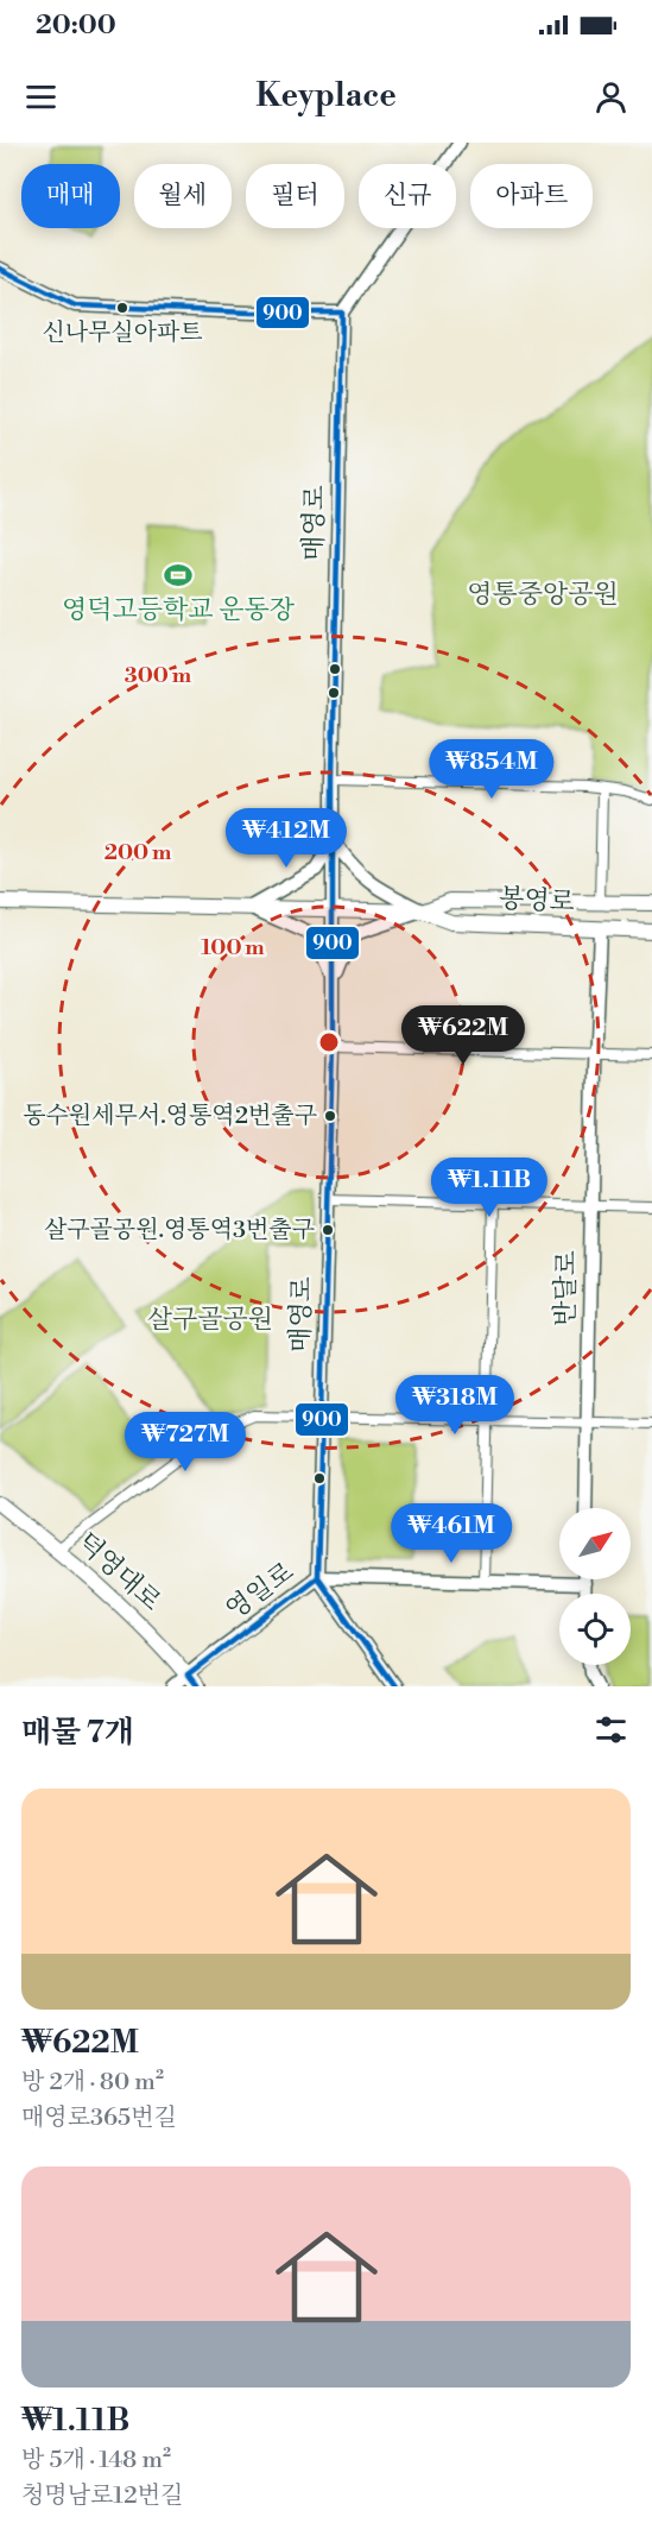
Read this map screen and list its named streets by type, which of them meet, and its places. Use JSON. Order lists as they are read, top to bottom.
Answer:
{
  "streets": {
    "main road": ["봉영로", "덕영대로"],
    "street": ["매영로", "반달로", "영일로"]
  },
  "crossings": [
    ["매영로", "봉영로"],
    ["매영로", "영일로"],
    ["봉영로", "반달로"],
    ["덕영대로", "영일로"]
  ],
  "parks": ["영통중앙공원", "살구골공원"],
  "places": {
    "other": ["신나무실아파트", "동수원세무서.영통역2번출구", "살구골공원.영통역3번출구"],
    "sports": ["영덕고등학교 운동장"]
  },
  "lines": ["transit line 900"],
  "north": "top right",
  "page": {
    "status": "20:00",
    "header": "Keyplace",
    "chip": [
      "매매",
      "월세",
      "필터",
      "신규",
      "아파트"
    ],
    "price": [
      "₩854M",
      "₩412M",
      "₩622M",
      "₩1.11B",
      "₩318M",
      "₩727M",
      "₩461M"
    ],
    "heading": "매물 7개",
    "list": [
      {
        "name": "₩622M",
        "note": "방 2개 · 80 m² · 매영로365번길"
      },
      {
        "name": "₩1.11B",
        "note": "방 5개 · 148 m² · 청명남로12번길"
      }
    ]
  },
  "rings": ["300 m", "200 m", "100 m"]
}
